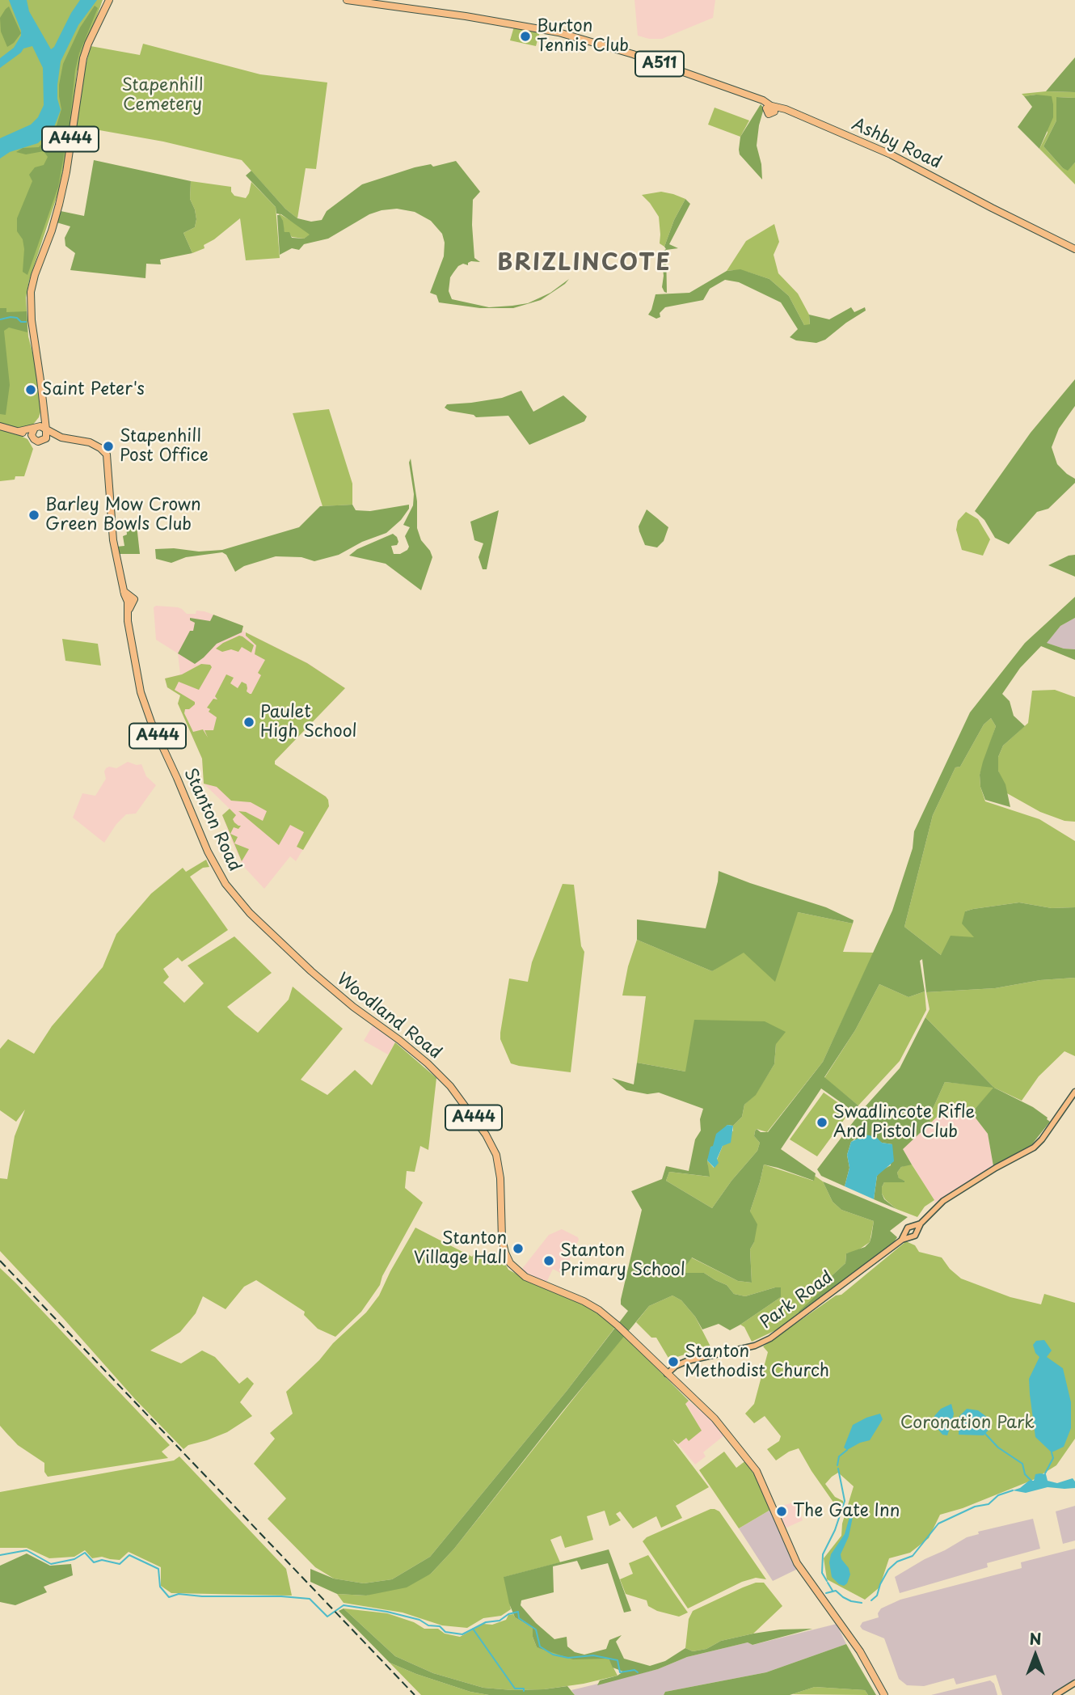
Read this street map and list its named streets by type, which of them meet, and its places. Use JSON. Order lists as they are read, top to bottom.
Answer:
{
  "streets": {
    "highway": [
      "A511",
      "A444",
      "Ashby Road",
      "Stanton Road",
      "Woodland Road"
    ],
    "main road": ["Park Road"]
  },
  "crossings": [
    ["A444", "Stanton Road"],
    ["Stanton Road", "Woodland Road"],
    ["Woodland Road", "Park Road"]
  ],
  "districts": ["BRIZLINCOTE"],
  "parks": ["Stapenhill Cemetery", "Coronation Park"],
  "places": [
    "Burton Tennis Club",
    "Saint Peter's",
    "Stapenhill Post Office",
    "Barley Mow Crown Green Bowls Club",
    "Paulet High School",
    "Swadlincote Rifle And Pistol Club",
    "Stanton Village Hall",
    "Stanton Primary School",
    "Stanton Methodist Church",
    "The Gate Inn"
  ],
  "north": "top"
}
